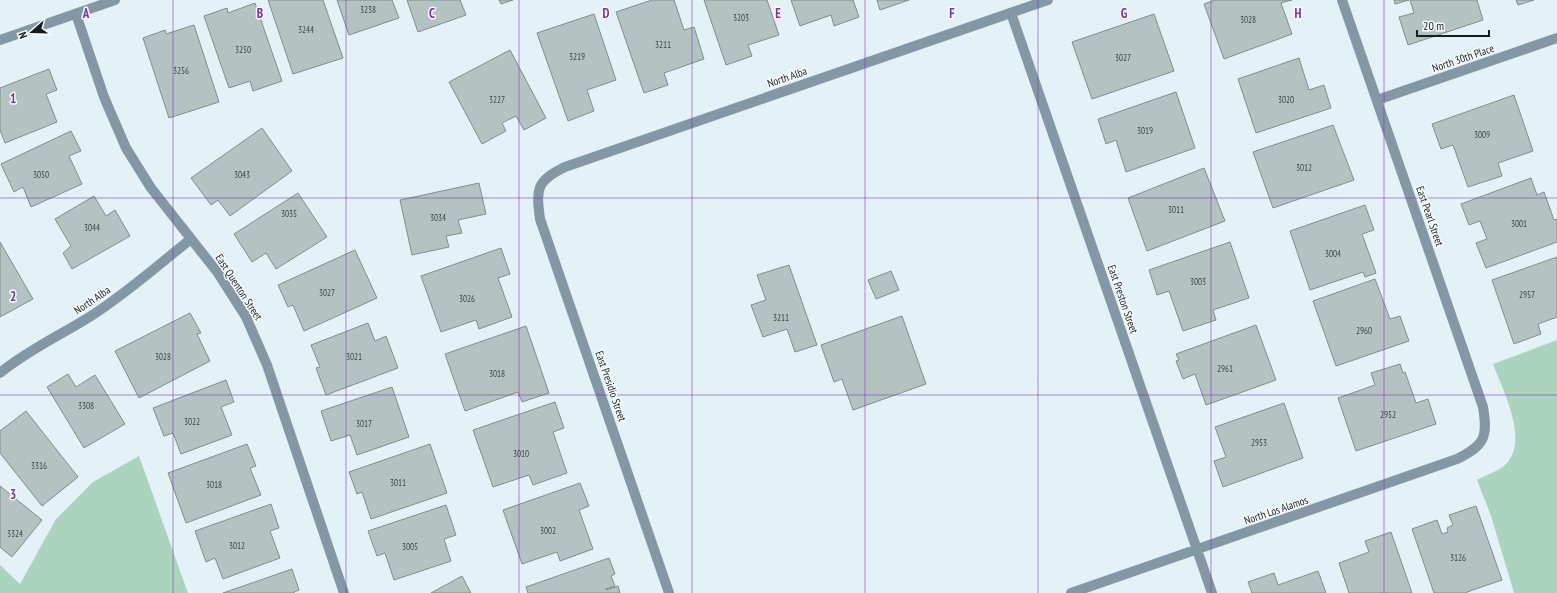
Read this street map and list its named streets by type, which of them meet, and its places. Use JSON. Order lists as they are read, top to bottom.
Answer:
{
  "streets": {
    "street": [
      "North 30th Place",
      "North Alba",
      "East Pearl Street",
      "East Quenton Street",
      "East Preston Street",
      "East Presidio Street",
      "North Los Alamos"
    ]
  },
  "crossings": [
    ["North 30th Place", "East Pearl Street"],
    ["North Alba", "East Quenton Street"],
    ["North Alba", "East Preston Street"],
    ["North Alba", "East Presidio Street"],
    ["East Pearl Street", "North Los Alamos"],
    ["East Preston Street", "North Los Alamos"]
  ],
  "house_numbers": [
    "3238",
    "3203",
    "3028",
    "3244",
    "3211",
    "3250",
    "3219",
    "3027",
    "3256",
    "3227",
    "3020",
    "3019",
    "3009",
    "3012",
    "3050",
    "3043",
    "3011",
    "3035",
    "3034",
    "3001",
    "3044",
    "3004",
    "3003",
    "3027",
    "2957",
    "3026",
    "3211",
    "2960",
    "3028",
    "3021",
    "2961",
    "3018",
    "3308",
    "2952",
    "3022",
    "3017",
    "2953",
    "3010",
    "3316",
    "3011",
    "3018",
    "3002",
    "3324",
    "3012",
    "3005",
    "3126"
  ],
  "scale_bar": "20 m",
  "north": "left",
  "grid": {
    "columns": [
      "A",
      "B",
      "C",
      "D",
      "E",
      "F",
      "G",
      "H"
    ],
    "rows": ["1", "2", "3"]
  }
}
